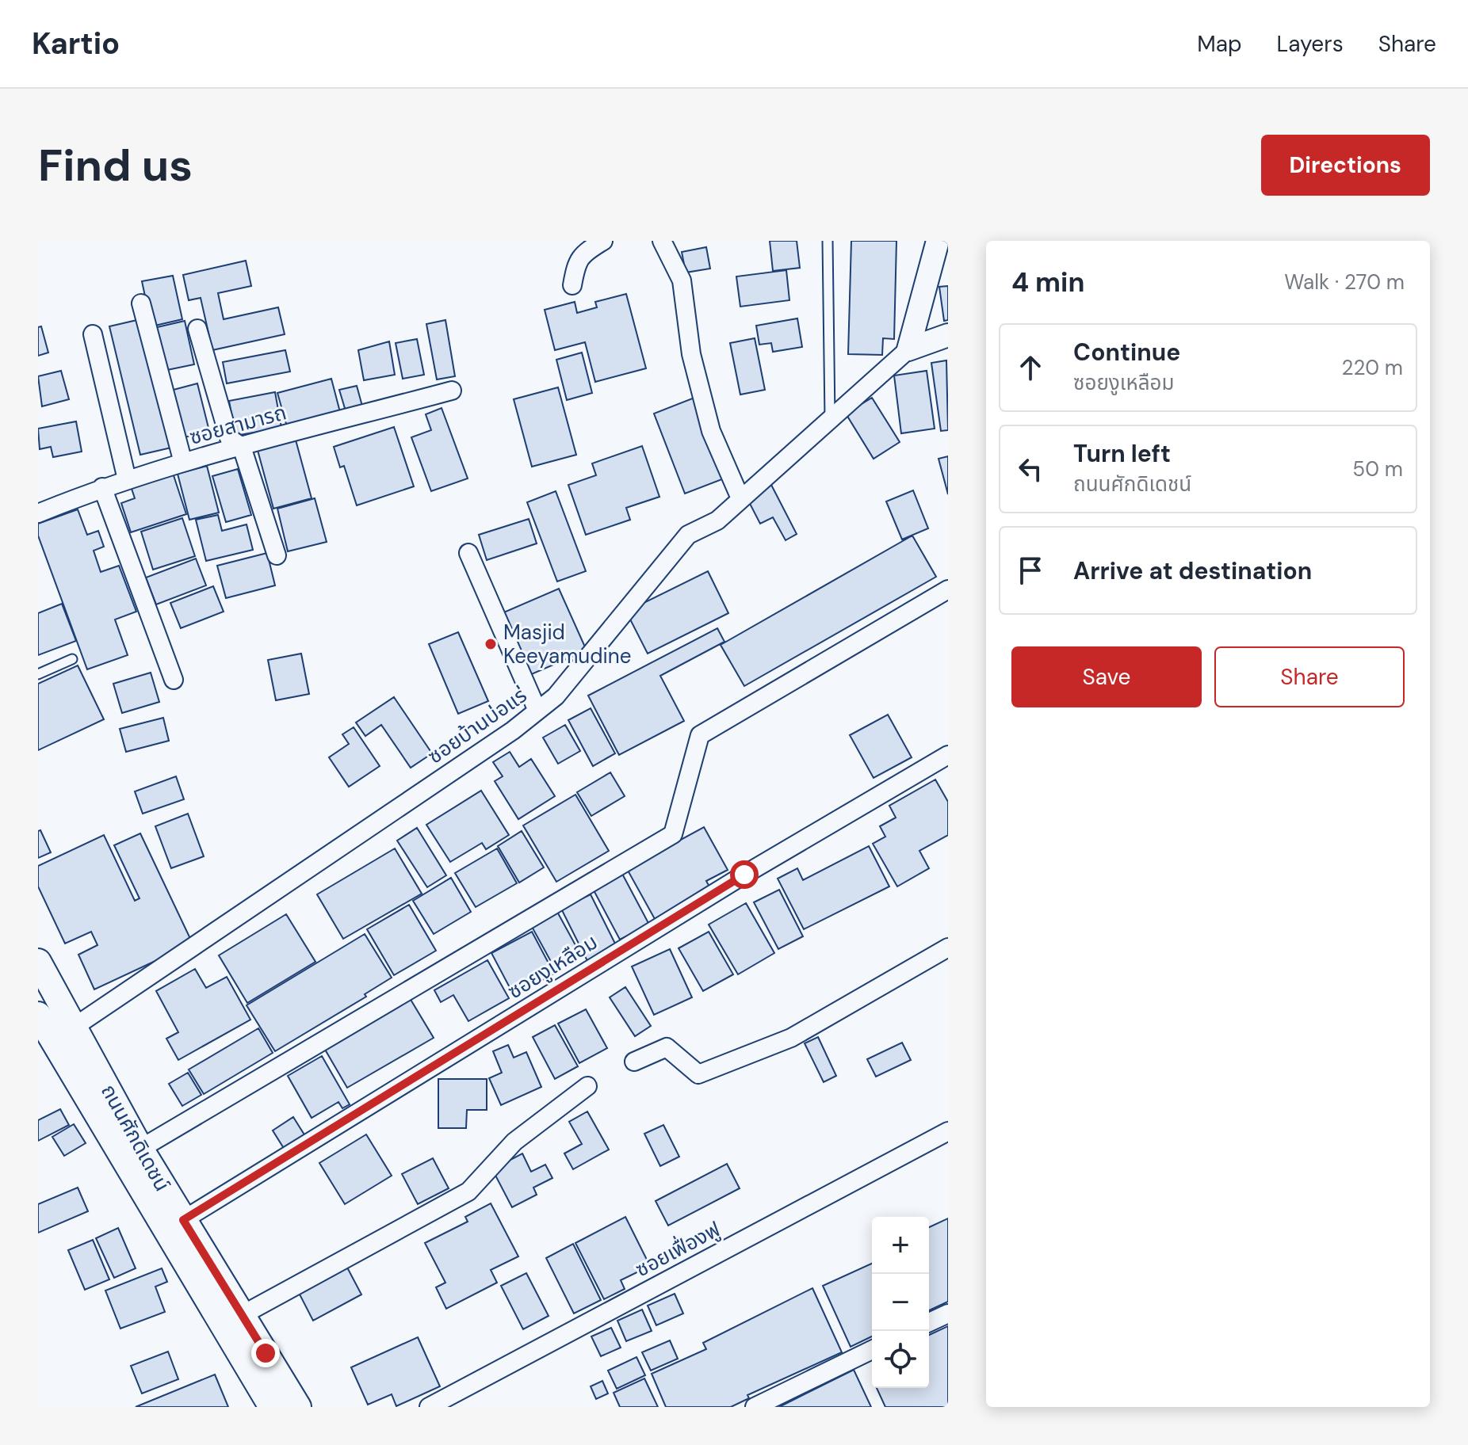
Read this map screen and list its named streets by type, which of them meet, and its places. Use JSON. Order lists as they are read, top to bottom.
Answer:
{
  "streets": {
    "main road": ["ถนนศักดิเดชน์"],
    "street": [
      "ซอยสามารถ",
      "ซอยบ้านบ่อแร่",
      "ซอยงูเหลือม",
      "ซอยเฟื่องฟู"
    ]
  },
  "crossings": [
    ["ซอยบ้านบ่อแร่", "ถนนศักดิเดชน์"],
    ["ซอยงูเหลือม", "ถนนศักดิเดชน์"]
  ],
  "places": ["Masjid Keeyamudine"],
  "page": {
    "header": "Kartio",
    "nav": ["Map", "Layers", "Share"],
    "buttons": [
      "Directions",
      ["Save", "Share"]
    ],
    "title": "Find us",
    "heading": ["4 min", "Walk · 270 m"],
    "list": [
      ["Continue", "ซอยงูเหลือม", "220 m"],
      ["Turn left", "ถนนศักดิเดชน์", "50 m"],
      "Arrive at destination"
    ],
    "map_buttons": ["+", "−"]
  }
}
